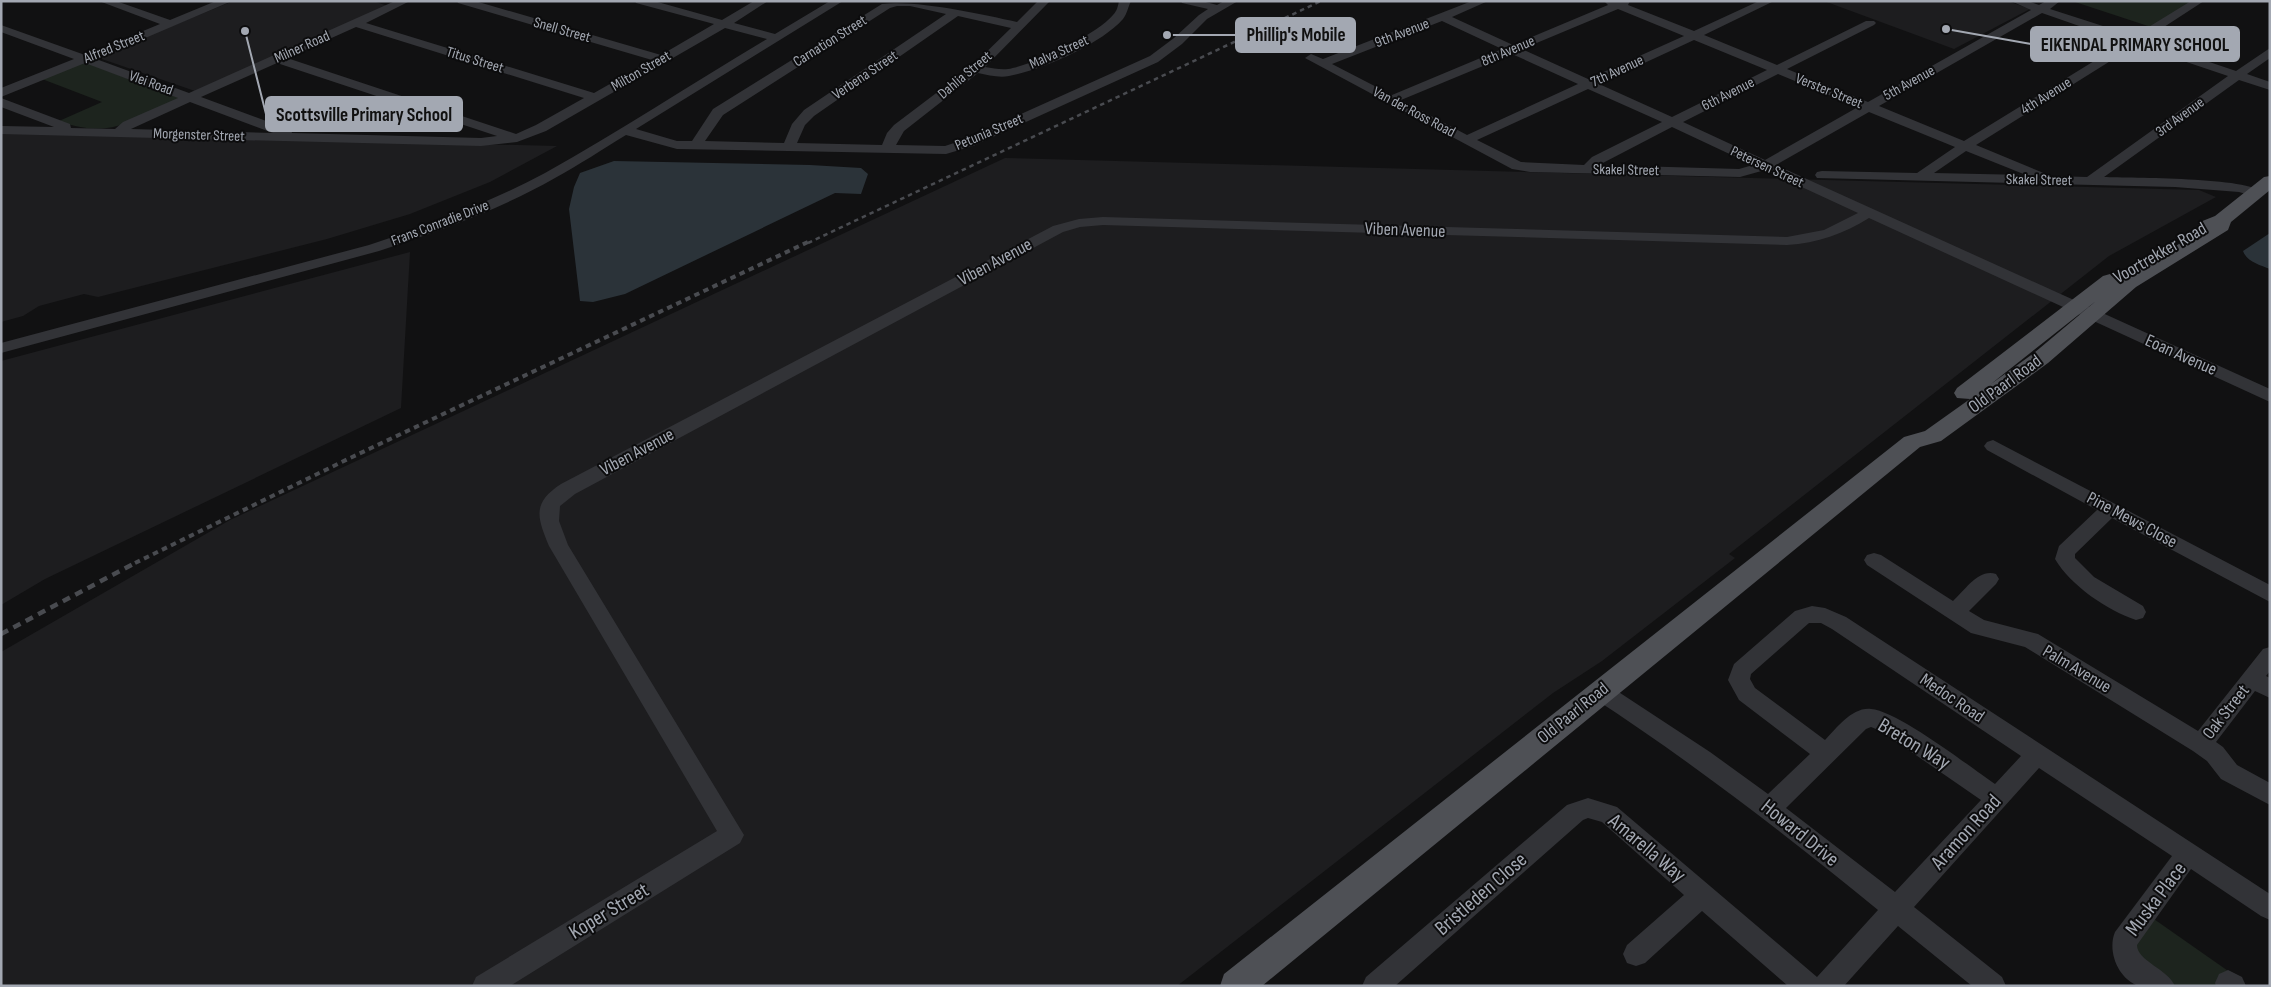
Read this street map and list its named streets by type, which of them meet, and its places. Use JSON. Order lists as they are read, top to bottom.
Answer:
{
  "streets": {
    "main road": ["Voortrekker Road", "Old Paarl Road"],
    "street": [
      "Snell Street",
      "9th Avenue",
      "Carnation Street",
      "Alfred Street",
      "Milner Road",
      "8th Avenue",
      "Malva Street",
      "Titus Street",
      "Milton Street",
      "7th Avenue",
      "Verbena Street",
      "Dahlia Street",
      "Vlei Road",
      "5th Avenue",
      "Verster Street",
      "6th Avenue",
      "4th Avenue",
      "Van der Ross Road",
      "3rd Avenue",
      "Petunia Street",
      "Morgenster Street",
      "Petersen Street",
      "Skakel Street",
      "Frans Conradie Drive",
      "Viben Avenue",
      "Eoan Avenue",
      "Pine Mews Close",
      "Palm Avenue",
      "Medoc Road",
      "Oak Street",
      "Breton Way",
      "Aramon Road",
      "Howard Drive",
      "Amarella Way",
      "Bristleden Close",
      "Muska Place",
      "Koper Street"
    ]
  },
  "crossings": [
    ["Snell Street", "Milton Street"],
    ["9th Avenue", "Van der Ross Road"],
    ["9th Avenue", "Petersen Street"],
    ["Carnation Street", "Verbena Street"],
    ["Carnation Street", "Dahlia Street"],
    ["Carnation Street", "Petunia Street"],
    ["Alfred Street", "Vlei Road"],
    ["Milner Road", "Titus Street"],
    ["Milner Road", "Vlei Road"],
    ["Milner Road", "Morgenster Street"],
    ["8th Avenue", "Verster Street"],
    ["8th Avenue", "Van der Ross Road"],
    ["8th Avenue", "Petersen Street"],
    ["Malva Street", "Dahlia Street"],
    ["Titus Street", "Milton Street"],
    ["Milton Street", "Morgenster Street"],
    ["7th Avenue", "Verster Street"],
    ["7th Avenue", "Van der Ross Road"],
    ["7th Avenue", "Petersen Street"],
    ["Verbena Street", "Petunia Street"],
    ["Dahlia Street", "Petunia Street"],
    ["Vlei Road", "Morgenster Street"],
    ["5th Avenue", "Verster Street"],
    ["5th Avenue", "Petersen Street"],
    ["5th Avenue", "Skakel Street"],
    ["Verster Street", "6th Avenue"],
    ["Verster Street", "4th Avenue"],
    ["Verster Street", "Skakel Street"],
    ["6th Avenue", "Petersen Street"],
    ["6th Avenue", "Skakel Street"],
    ["4th Avenue", "Skakel Street"],
    ["Van der Ross Road", "Skakel Street"],
    ["3rd Avenue", "Skakel Street"],
    ["Petunia Street", "Frans Conradie Drive"],
    ["Petersen Street", "Skakel Street"],
    ["Petersen Street", "Viben Avenue"],
    ["Petersen Street", "Voortrekker Road"],
    ["Petersen Street", "Eoan Avenue"],
    ["Petersen Street", "Old Paarl Road"],
    ["Skakel Street", "Voortrekker Road"],
    ["Viben Avenue", "Koper Street"],
    ["Voortrekker Road", "Eoan Avenue"],
    ["Voortrekker Road", "Old Paarl Road"],
    ["Eoan Avenue", "Old Paarl Road"],
    ["Old Paarl Road", "Howard Drive"],
    ["Palm Avenue", "Oak Street"],
    ["Medoc Road", "Breton Way"],
    ["Medoc Road", "Aramon Road"],
    ["Medoc Road", "Muska Place"],
    ["Breton Way", "Aramon Road"],
    ["Breton Way", "Howard Drive"],
    ["Aramon Road", "Howard Drive"],
    ["Amarella Way", "Bristleden Close"]
  ],
  "places": ["EIKENDAL PRIMARY SCHOOL", "Scottsville Primary School", "Phillip's Mobile"]
}
